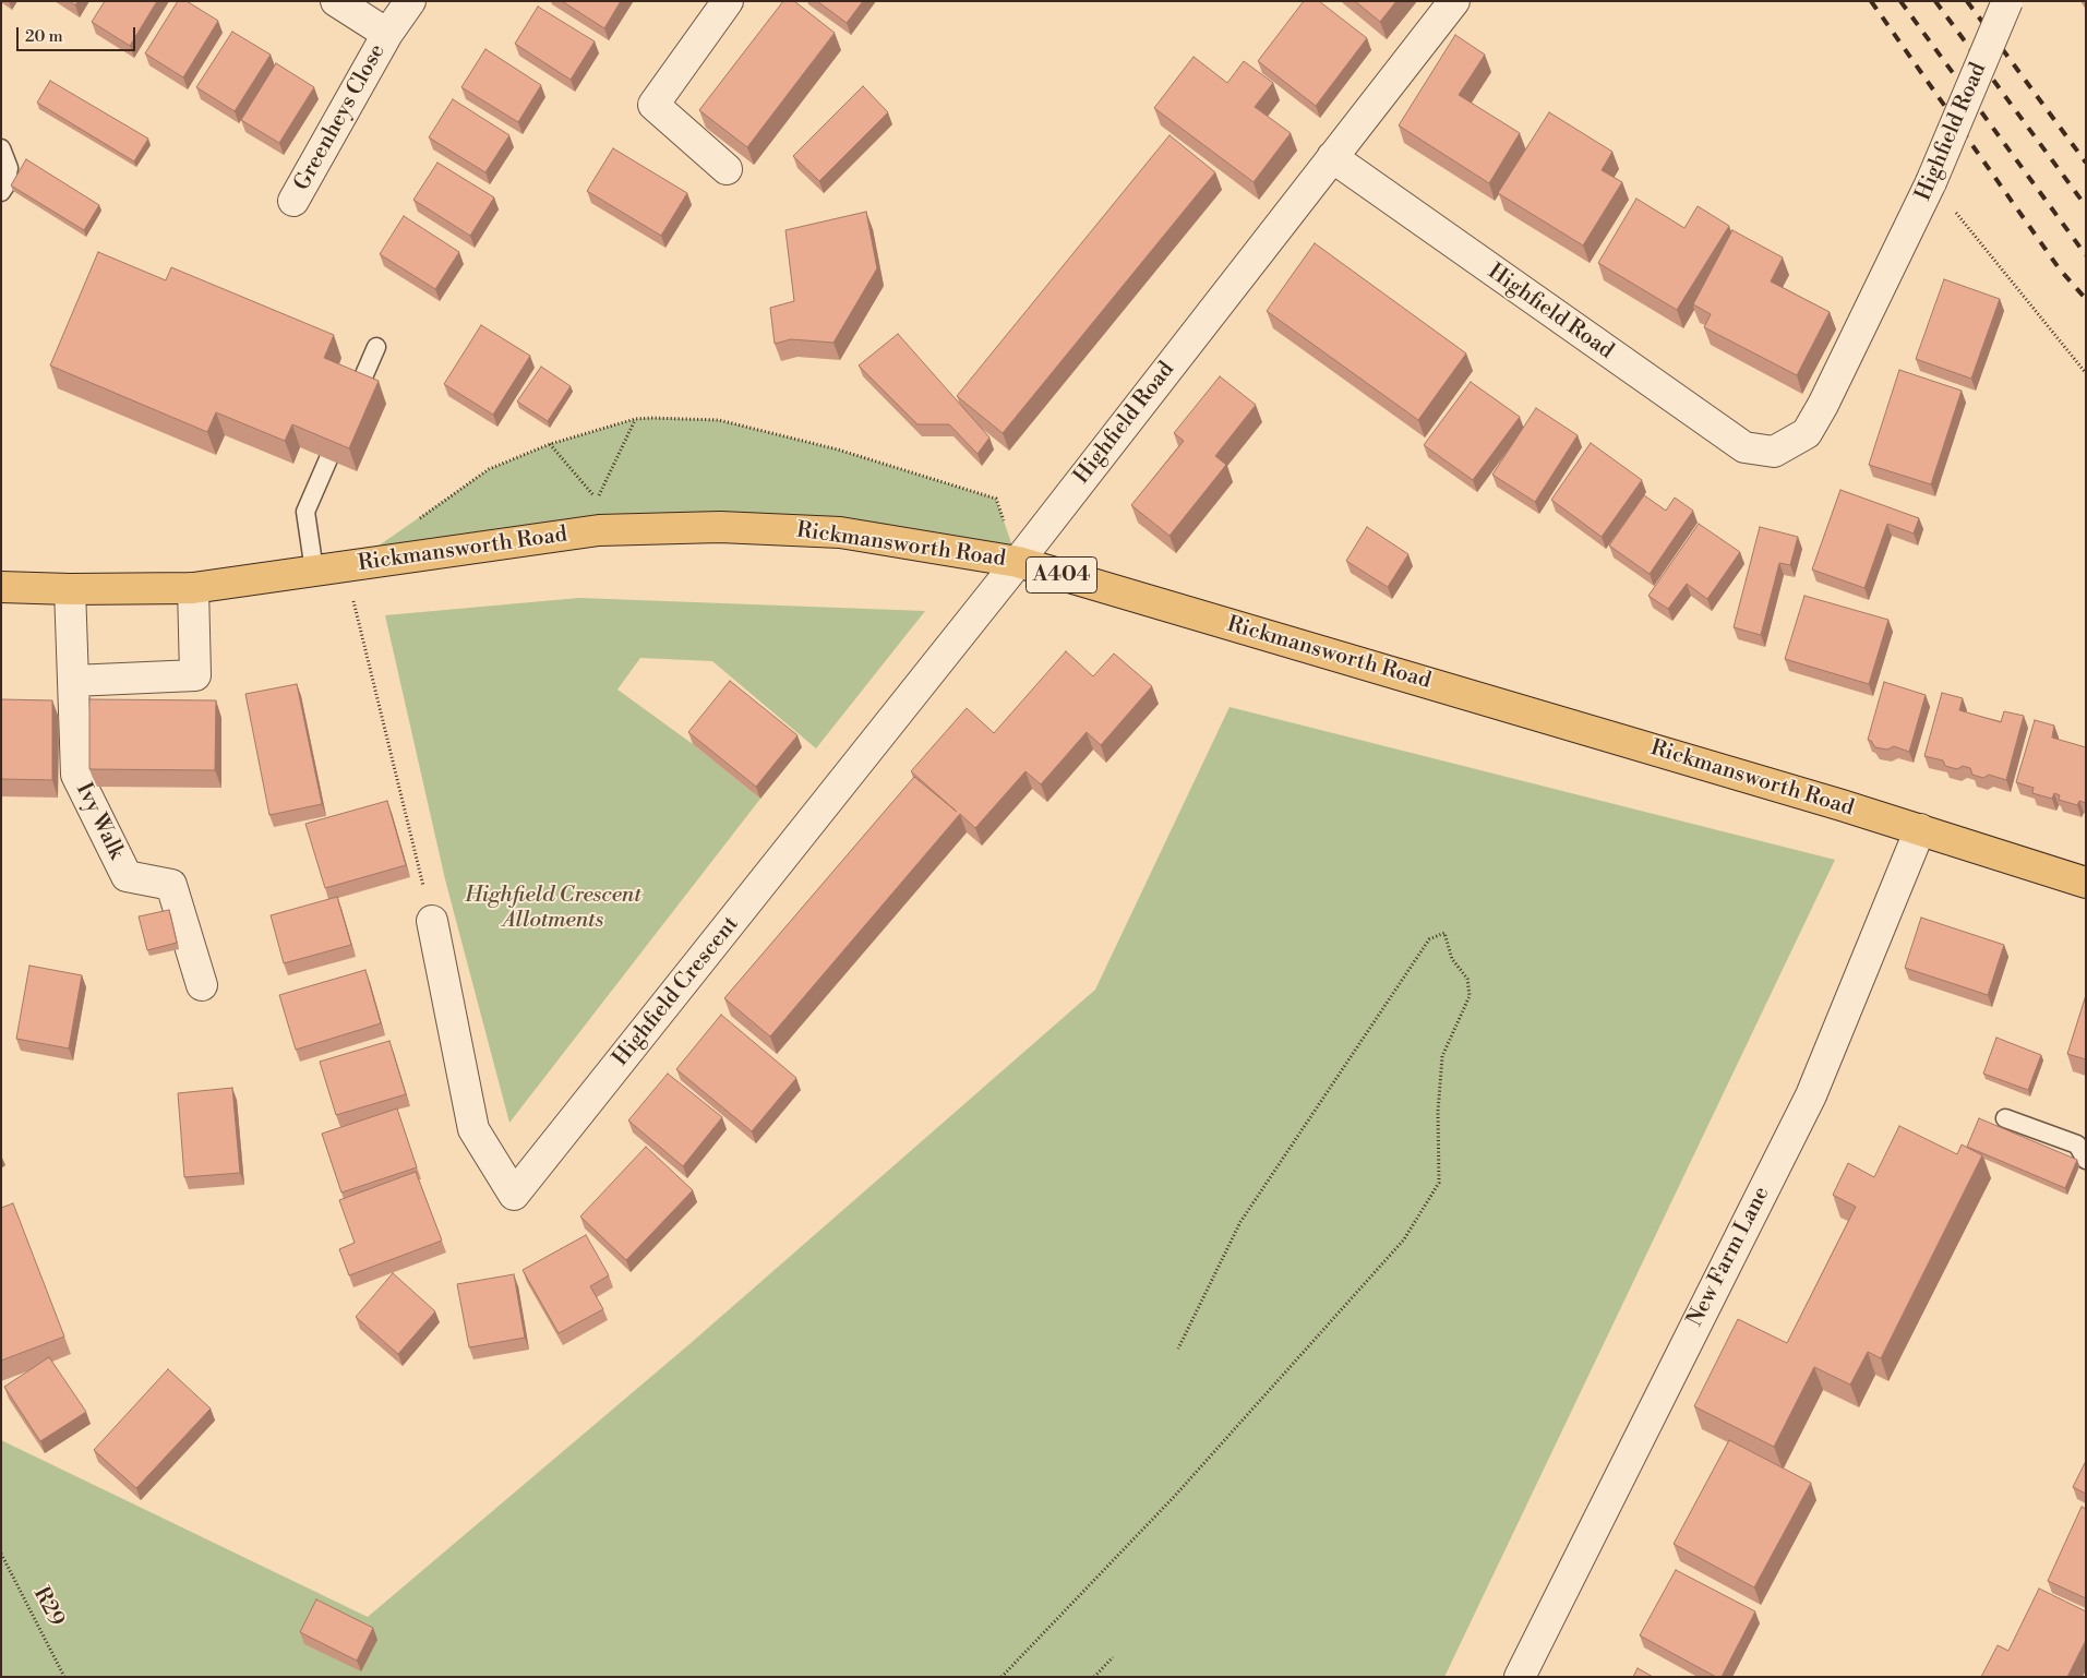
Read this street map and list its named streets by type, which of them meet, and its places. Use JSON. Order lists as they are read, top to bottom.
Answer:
{
  "streets": {
    "main road": ["Rickmansworth Road", "A404"],
    "street": [
      "Greenheys Close",
      "Highfield Road",
      "Ivy Walk",
      "Highfield Crescent",
      "New Farm Lane"
    ],
    "path": ["R29"]
  },
  "crossings": [
    ["Highfield Road", "Rickmansworth Road"],
    ["Highfield Road", "Highfield Crescent"],
    ["Rickmansworth Road", "Ivy Walk"],
    ["Rickmansworth Road", "Highfield Crescent"],
    ["Rickmansworth Road", "New Farm Lane"]
  ],
  "parks": ["Highfield Crescent Allotments"],
  "scale_bar": "20 m"
}
